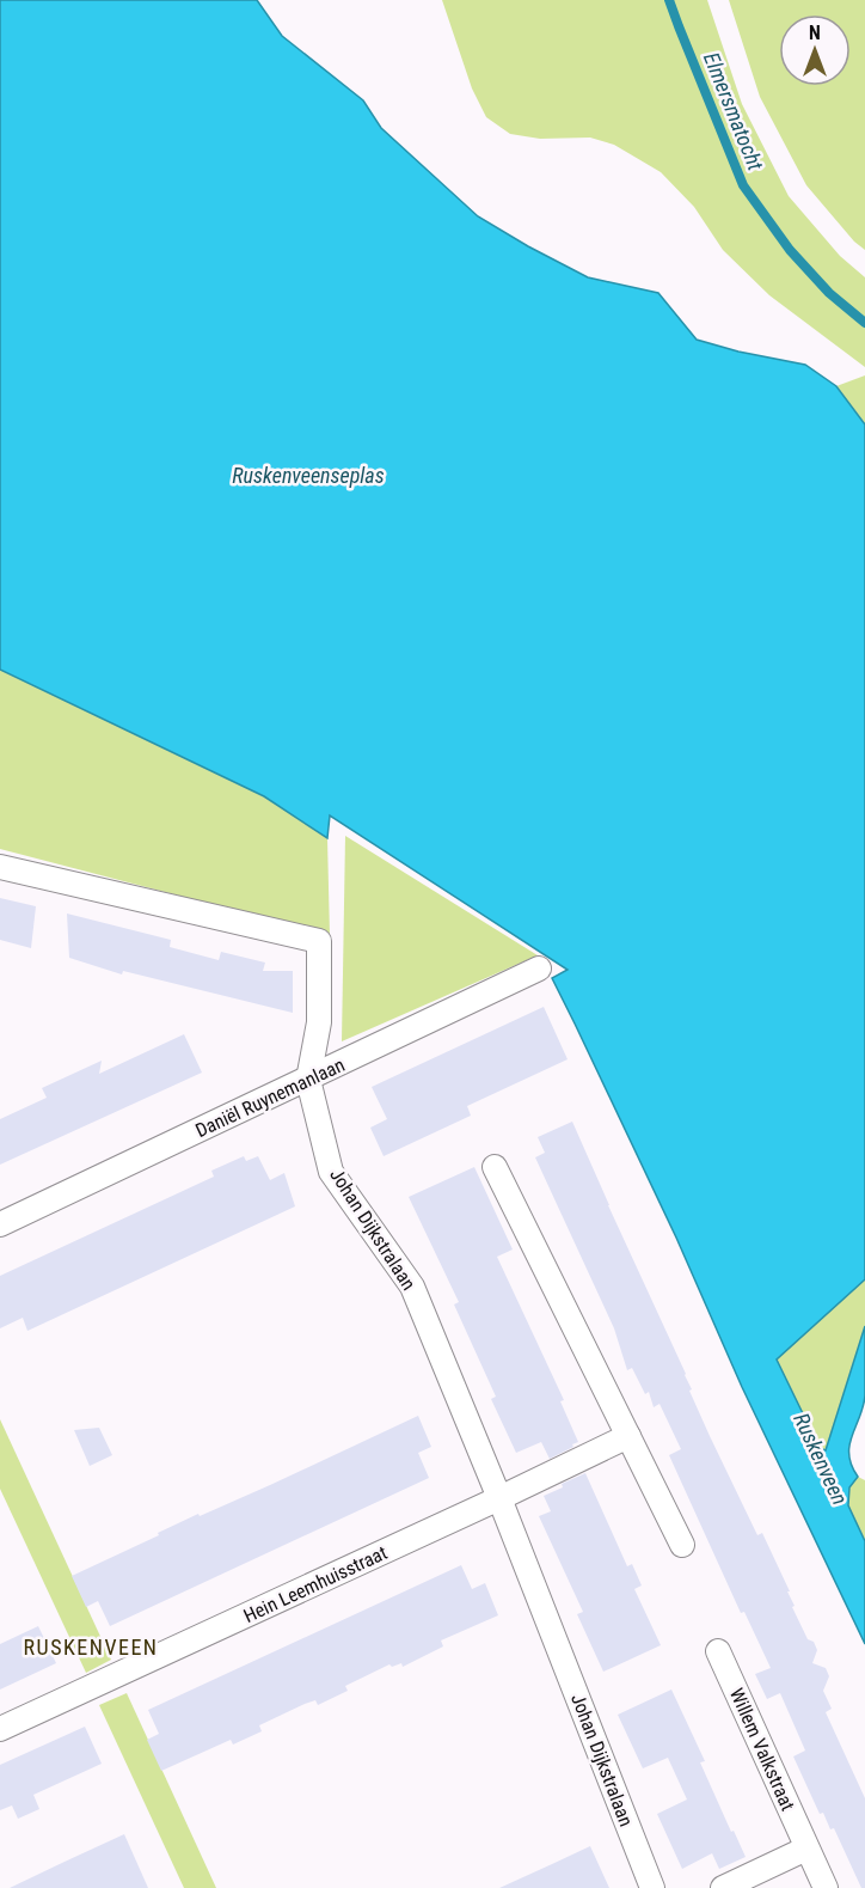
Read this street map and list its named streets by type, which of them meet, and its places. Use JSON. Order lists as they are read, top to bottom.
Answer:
{
  "streets": {
    "street": [
      "Daniël Ruynemanlaan",
      "Johan Dijkstralaan",
      "Hein Leemhuisstraat",
      "Willem Valkstraat"
    ]
  },
  "crossings": [
    ["Daniël Ruynemanlaan", "Johan Dijkstralaan"],
    ["Johan Dijkstralaan", "Hein Leemhuisstraat"]
  ],
  "districts": ["RUSKENVEEN"],
  "water": ["Elmersmatocht", "Ruskenveenseplas", "Ruskenveen"],
  "north": "top"
}
